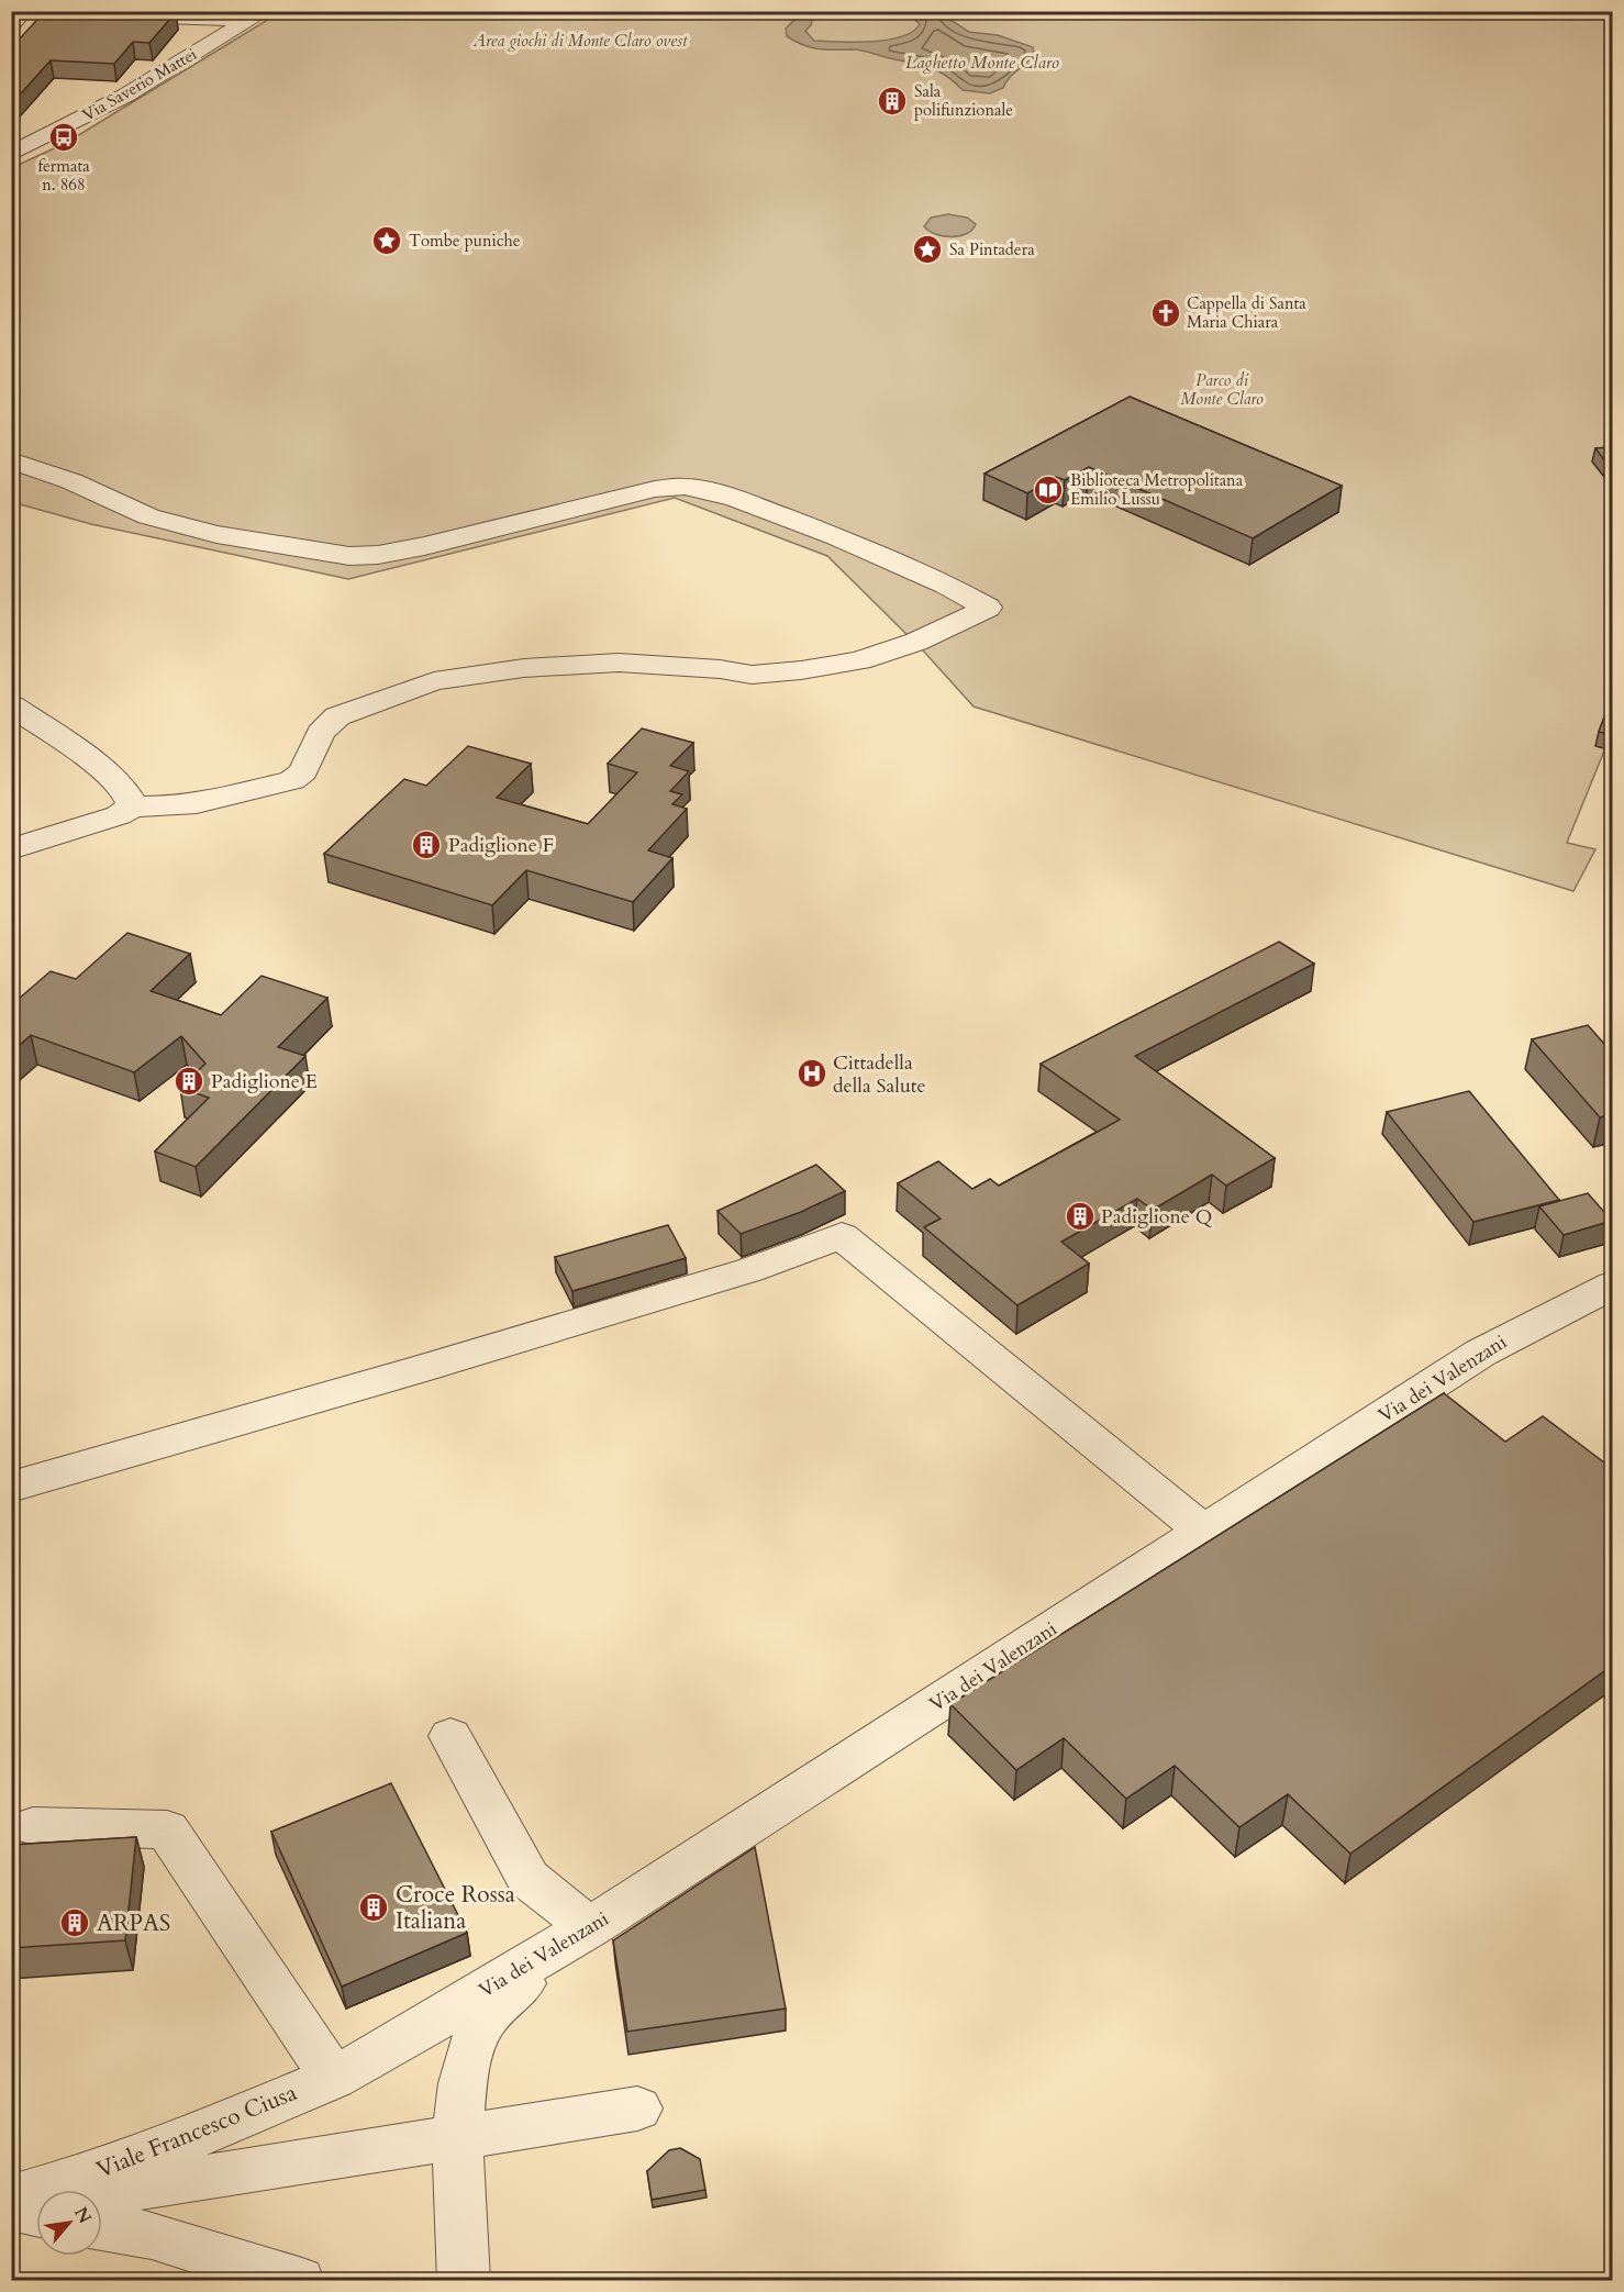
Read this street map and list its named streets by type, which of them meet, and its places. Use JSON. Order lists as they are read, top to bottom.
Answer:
{
  "streets": {
    "street": ["Via Saverio Mattei", "Via dei Valenzani", "Viale Francesco Ciusa"]
  },
  "crossings": [
    ["Via dei Valenzani", "Viale Francesco Ciusa"]
  ],
  "water": ["Laghetto Monte Claro"],
  "parks": ["Area giochi di Monte Claro ovest", "Parco di Monte Claro"],
  "places": {
    "building": [
      "Sala polifunzionale",
      "Padiglione F",
      "Padiglione E",
      "Padiglione Q",
      "Croce Rossa Italiana",
      "ARPAS"
    ],
    "bus stop": ["fermata n. 868"],
    "place": ["Tombe puniche", "Sa Pintadera"],
    "church": ["Cappella di Santa Maria Chiara"],
    "library": ["Biblioteca Metropolitana Emilio Lussu"],
    "hospital": ["Cittadella della Salute"]
  },
  "north": "top right"
}
